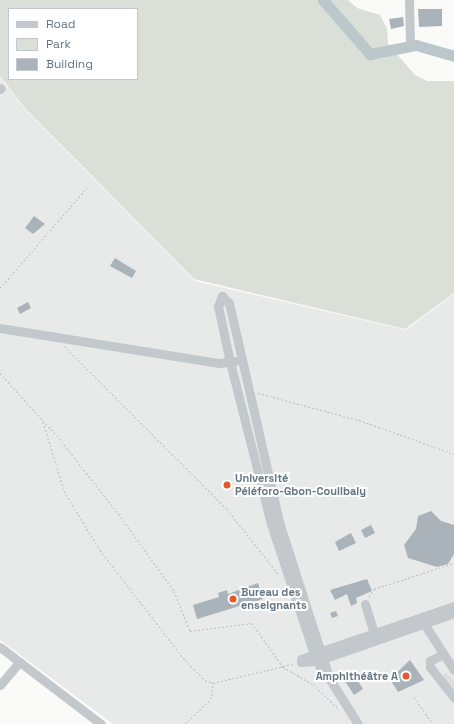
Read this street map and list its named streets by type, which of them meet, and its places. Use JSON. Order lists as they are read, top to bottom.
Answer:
{
  "places": ["Université Péléforo-Gbon-Coulibaly", "Bureau des enseignants", "Amphithéâtre A"],
  "legend": ["Road", "Park", "Building"]
}
